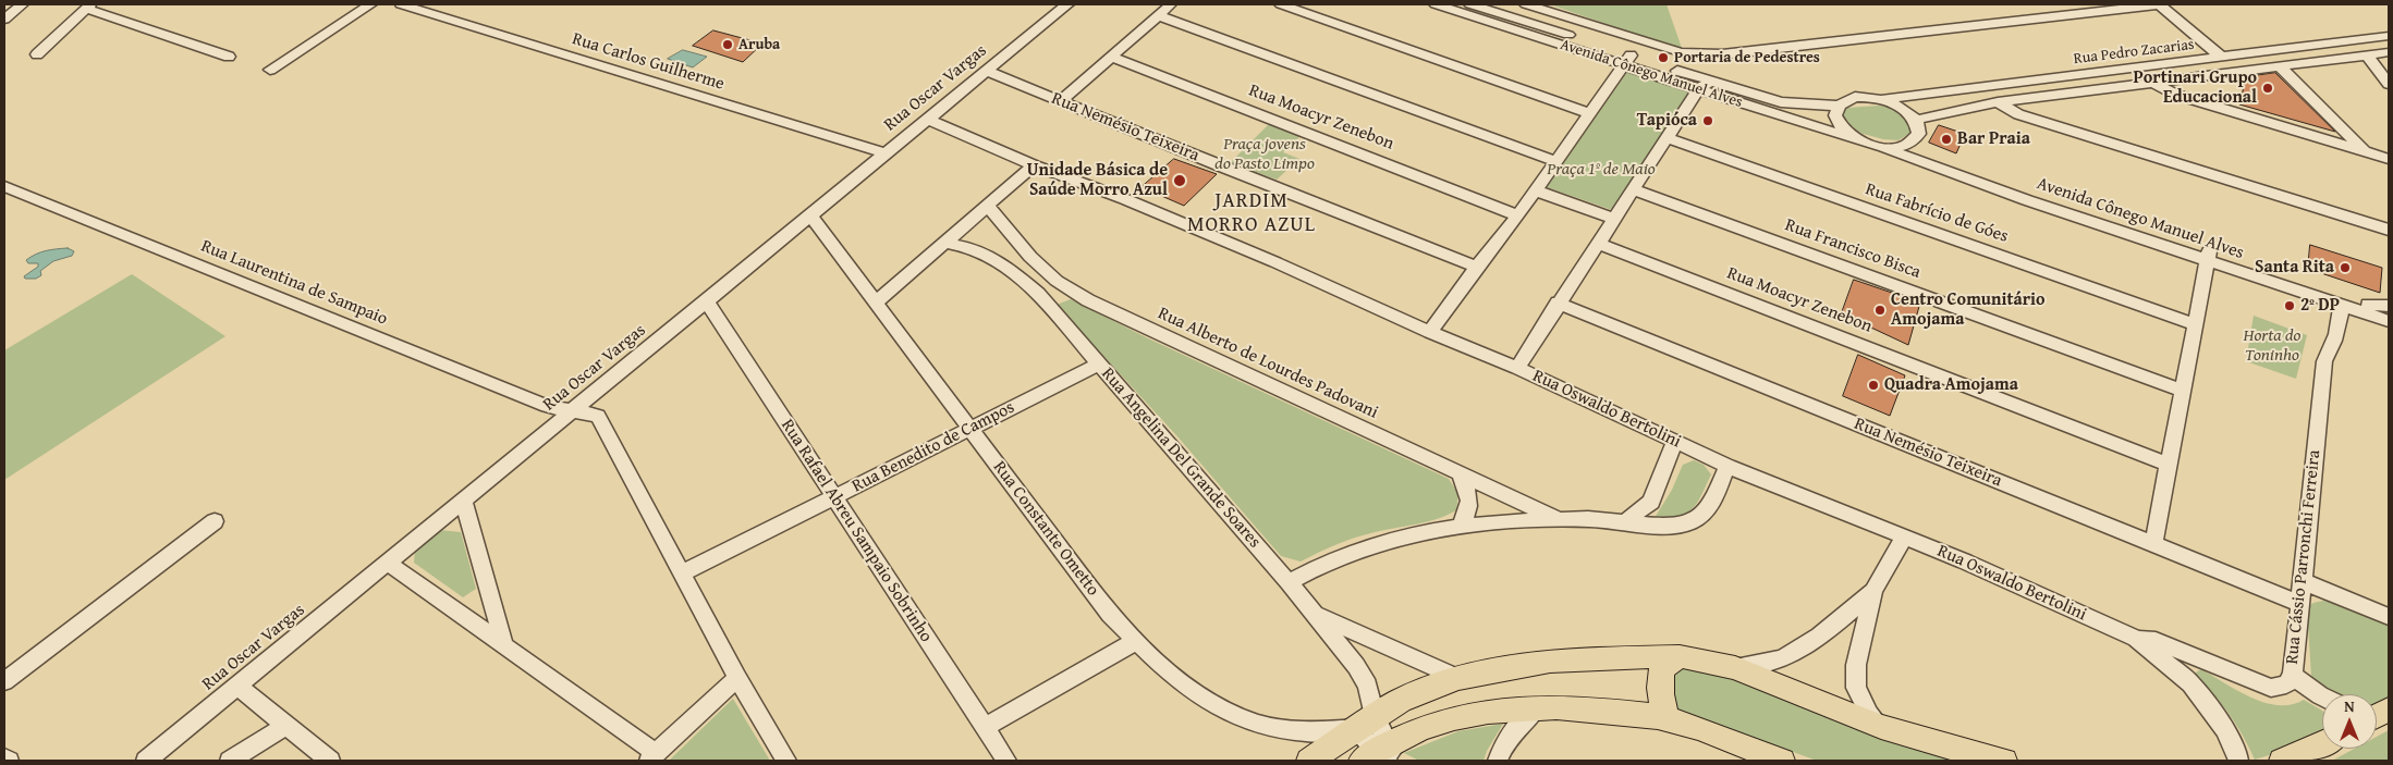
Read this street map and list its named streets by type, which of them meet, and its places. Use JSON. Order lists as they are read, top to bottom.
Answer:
{
  "streets": {
    "street": [
      "Rua Pedro Zacarias",
      "Rua Carlos Guilherme",
      "Avenida Cônego Manuel Alves",
      "Rua Oscar Vargas",
      "Rua Moacyr Zenebon",
      "Rua Nemésio Teixeira",
      "Rua Fabrício de Góes",
      "Rua Francisco Bisca",
      "Rua Laurentina de Sampaio",
      "Rua Alberto de Lourdes Padovani",
      "Rua Oswaldo Bertolini",
      "Rua Benedito de Campos",
      "Rua Angelina Del Grande Soares",
      "Rua Constante Ometto",
      "Rua Rafael Abreu Sampaio Sobrinho",
      "Rua Cássio Parronchi Ferreira"
    ]
  },
  "crossings": [
    ["Rua Carlos Guilherme", "Rua Oscar Vargas"],
    ["Avenida Cônego Manuel Alves", "Rua Cássio Parronchi Ferreira"],
    ["Rua Oscar Vargas", "Rua Nemésio Teixeira"],
    ["Rua Oscar Vargas", "Rua Laurentina de Sampaio"],
    ["Rua Oscar Vargas", "Rua Oswaldo Bertolini"],
    ["Rua Oscar Vargas", "Rua Constante Ometto"],
    ["Rua Oscar Vargas", "Rua Rafael Abreu Sampaio Sobrinho"],
    ["Rua Nemésio Teixeira", "Rua Cássio Parronchi Ferreira"],
    ["Rua Laurentina de Sampaio", "Rua Benedito de Campos"],
    ["Rua Oswaldo Bertolini", "Rua Cássio Parronchi Ferreira"],
    ["Rua Benedito de Campos", "Rua Angelina Del Grande Soares"],
    ["Rua Benedito de Campos", "Rua Constante Ometto"],
    ["Rua Benedito de Campos", "Rua Rafael Abreu Sampaio Sobrinho"],
    ["Rua Angelina Del Grande Soares", "Rua Constante Ometto"]
  ],
  "districts": ["JARDIM MORRO AZUL"],
  "parks": ["Praça jovens do Pasto Limpo", "Praça 1º de Maio", "Horta do Toninho"],
  "places": [
    "Aruba",
    "Portaria de Pedestres",
    "Portinari Grupo Educacional",
    "Tapióca",
    "Bar Praia",
    "Unidade Básica de Saúde Morro Azul",
    "Santa Rita",
    "2º DP",
    "Centro Comunitário Amojama",
    "Quadra Amojama"
  ],
  "north": "top"
}
